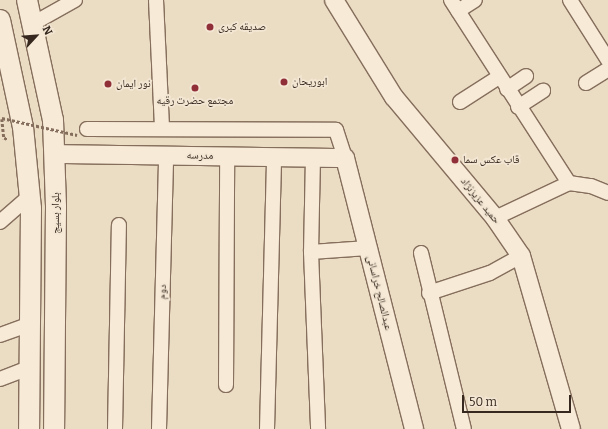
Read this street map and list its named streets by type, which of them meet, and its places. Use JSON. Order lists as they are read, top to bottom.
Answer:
{
  "streets": {
    "main road": ["بلوار بسیج"],
    "street": [
      "مدرسه",
      "حمید عزیزنژاد",
      "دوم",
      "عبدالصالح خراسانی"
    ]
  },
  "crossings": [
    ["مدرسه", "بلوار بسیج"],
    ["مدرسه", "دوم"],
    ["مدرسه", "عبدالصالح خراسانی"]
  ],
  "places": [
    "صدیقه کبری",
    "ابوریحان",
    "نور ایمان",
    "مجتمع حضرت رقیه",
    "قاب عکس سما"
  ],
  "scale_bar": "50 m",
  "north": "top right"
}
